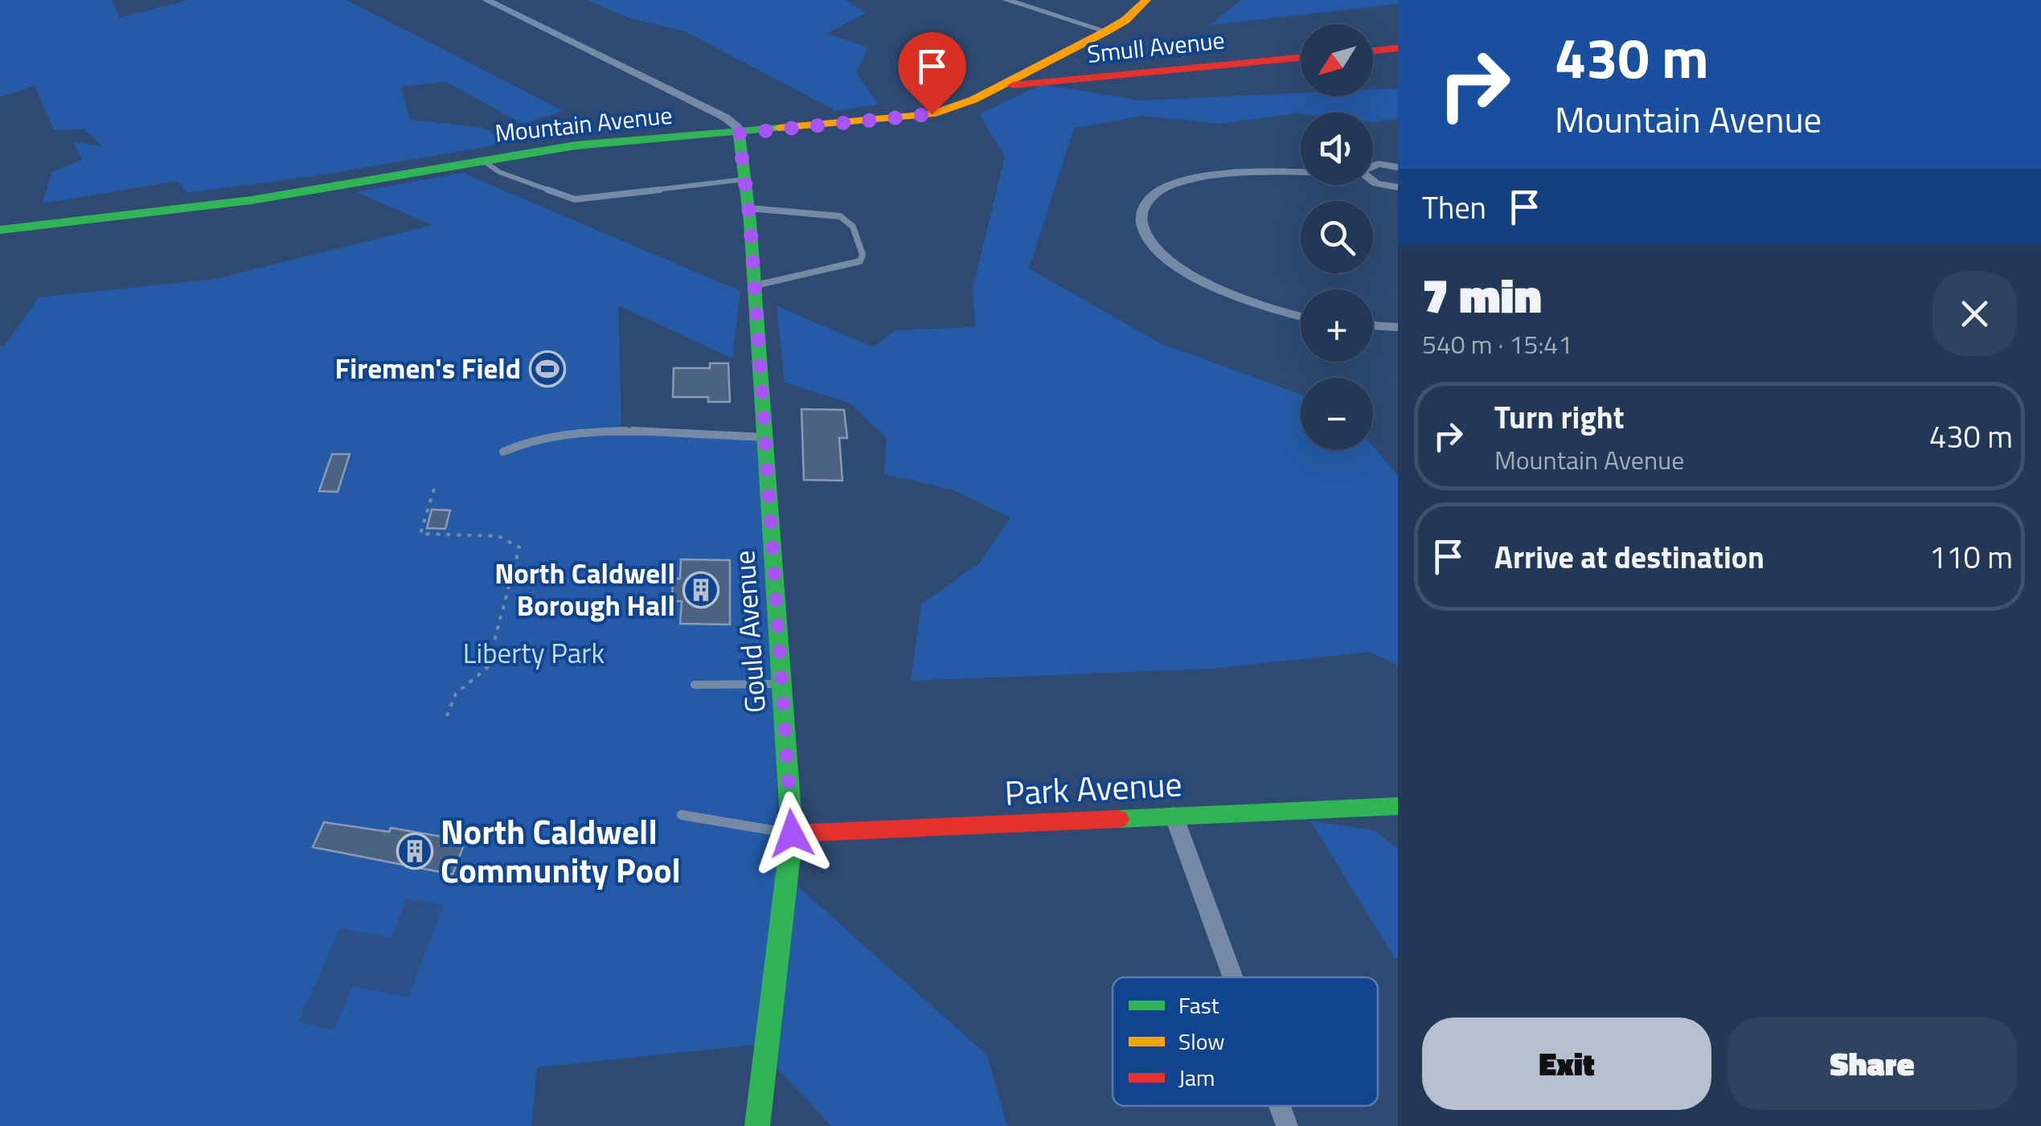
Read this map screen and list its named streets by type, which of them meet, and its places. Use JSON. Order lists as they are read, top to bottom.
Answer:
{
  "streets": {
    "street": [
      "Smull Avenue",
      "Mountain Avenue",
      "Gould Avenue",
      "Park Avenue"
    ]
  },
  "crossings": [
    ["Smull Avenue", "Mountain Avenue"],
    ["Mountain Avenue", "Gould Avenue"],
    ["Gould Avenue", "Park Avenue"]
  ],
  "parks": ["Liberty Park"],
  "places": {
    "sports": ["Firemen's Field"],
    "building": ["North Caldwell Borough Hall", "North Caldwell Community Pool"]
  },
  "legend": ["Fast", "Slow", "Jam"],
  "north": "bottom left",
  "page": {
    "turn": ["430 m", "Mountain Avenue"],
    "map_buttons": ["+", "−"],
    "then": "Then",
    "heading": ["7 min", "540 m · 15:41"],
    "list": [
      {
        "name": "Turn right",
        "note": "Mountain Avenue",
        "value": "430 m"
      },
      {
        "name": "Arrive at destination",
        "value": "110 m"
      }
    ],
    "buttons": ["Exit", "Share"]
  }
}
